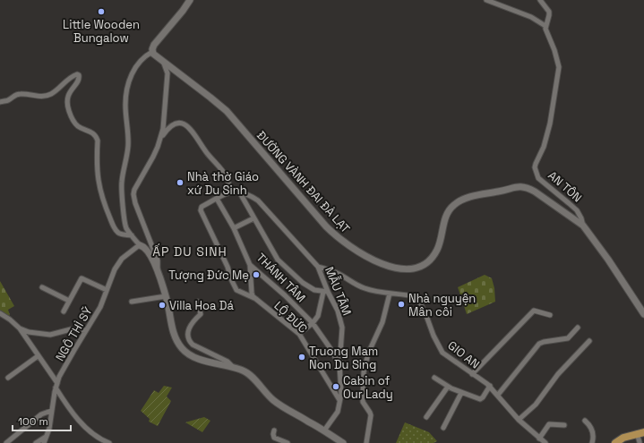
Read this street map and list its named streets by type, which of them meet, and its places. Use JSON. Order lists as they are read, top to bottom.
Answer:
{
  "streets": {
    "main road": ["ĐƯỜNG VÀNH ĐAI ĐÀ LẠT", "AN TÔN"],
    "street": [
      "THÁNH TÂM",
      "MẪU TÂM",
      "LỘ ĐỨC",
      "NGÔ THÌ SỸ",
      "GIO AN"
    ]
  },
  "crossings": [
    ["ĐƯỜNG VÀNH ĐAI ĐÀ LẠT", "AN TÔN"],
    ["THÁNH TÂM", "MẪU TÂM"],
    ["THÁNH TÂM", "LỘ ĐỨC"],
    ["MẪU TÂM", "LỘ ĐỨC"],
    ["MẪU TÂM", "GIO AN"]
  ],
  "districts": ["ẤP DU SINH"],
  "places": [
    "Little Wooden Bungalow",
    "Nhà thờ Giáo xứ Du Sinh",
    "Tượng Đức Mẹ",
    "Nhà nguyện Mân côi",
    "Villa Hoa Dá",
    "Truong Mam Non Du Sing",
    "Cabin of Our Lady"
  ],
  "scale_bar": "100 m"
}
